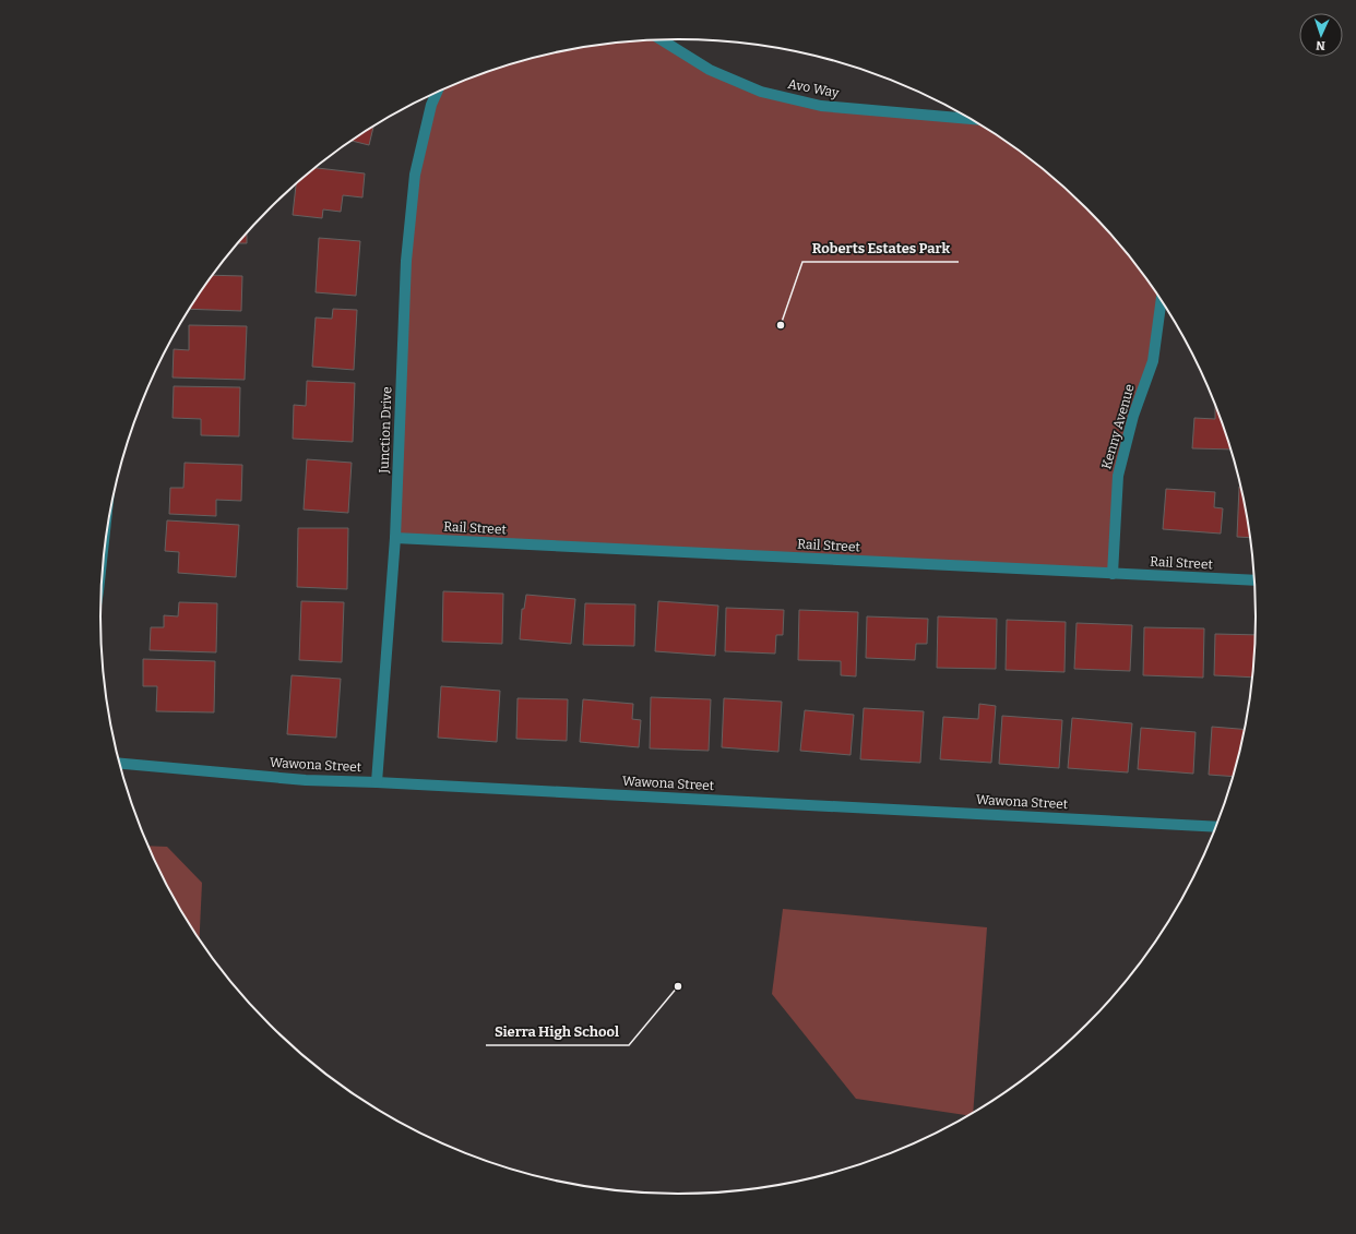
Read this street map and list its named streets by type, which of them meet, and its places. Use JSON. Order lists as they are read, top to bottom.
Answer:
{
  "streets": {
    "street": [
      "Avo Way",
      "Kenny Avenue",
      "Junction Drive",
      "Rail Street",
      "Wawona Street"
    ]
  },
  "crossings": [
    ["Kenny Avenue", "Rail Street"],
    ["Junction Drive", "Rail Street"],
    ["Junction Drive", "Wawona Street"]
  ],
  "places": ["Roberts Estates Park", "Sierra High School"],
  "north": "bottom"
}
